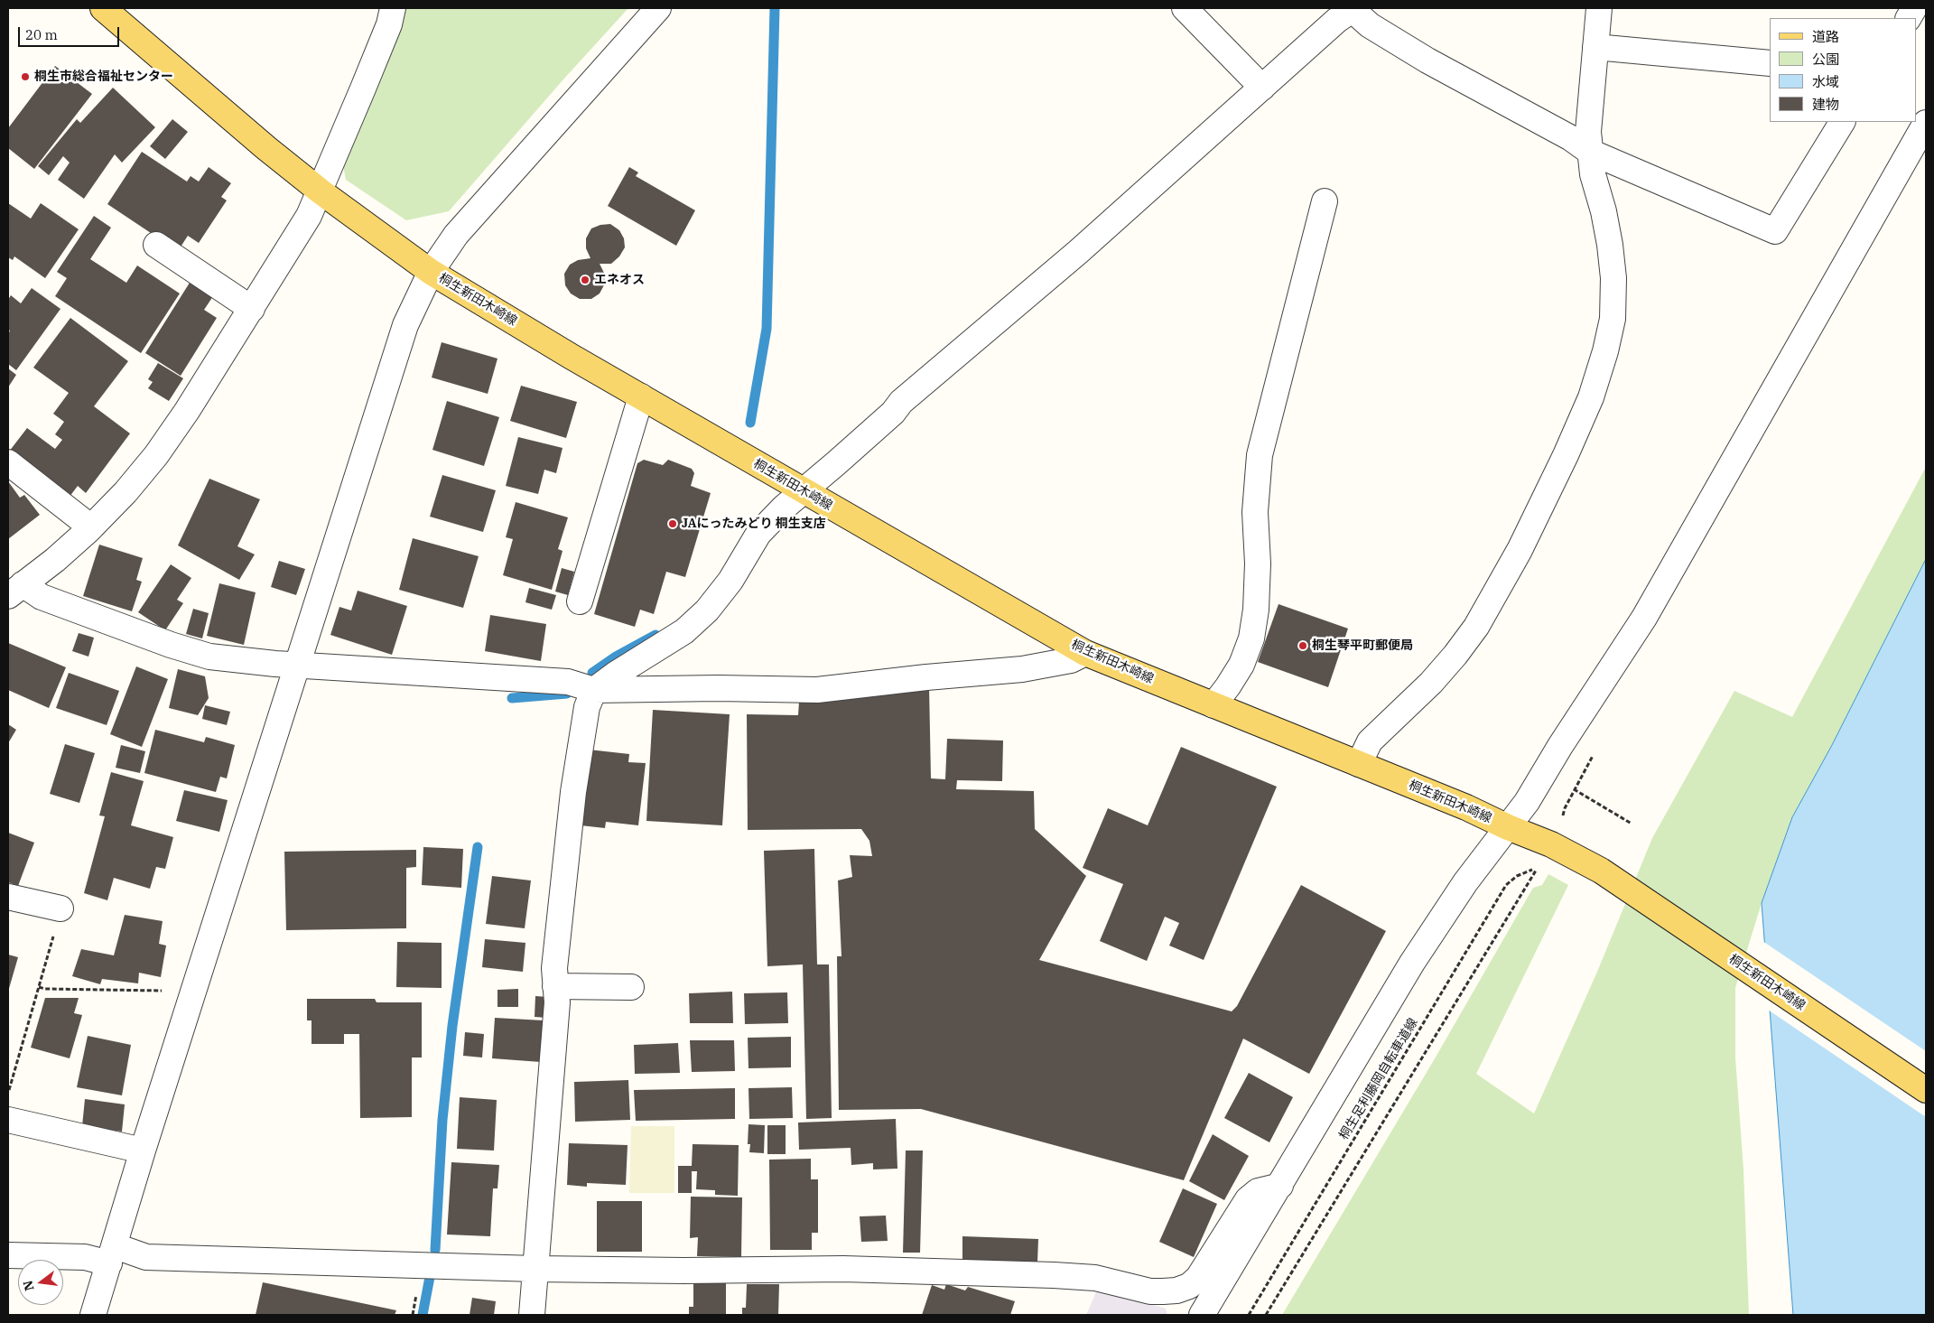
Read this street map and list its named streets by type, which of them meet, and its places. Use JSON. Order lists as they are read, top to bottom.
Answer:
{
  "streets": {
    "main road": ["桐生新田木崎線"],
    "path": ["桐生足利藤岡自転車道線"]
  },
  "places": [
    "桐生市総合福祉センター",
    "エネオス",
    "JAにったみどり 桐生支店",
    "桐生琴平町郵便局"
  ],
  "legend": [
    "道路",
    "公園",
    "水域",
    "建物"
  ],
  "scale_bar": "20 m",
  "north": "left"
}
